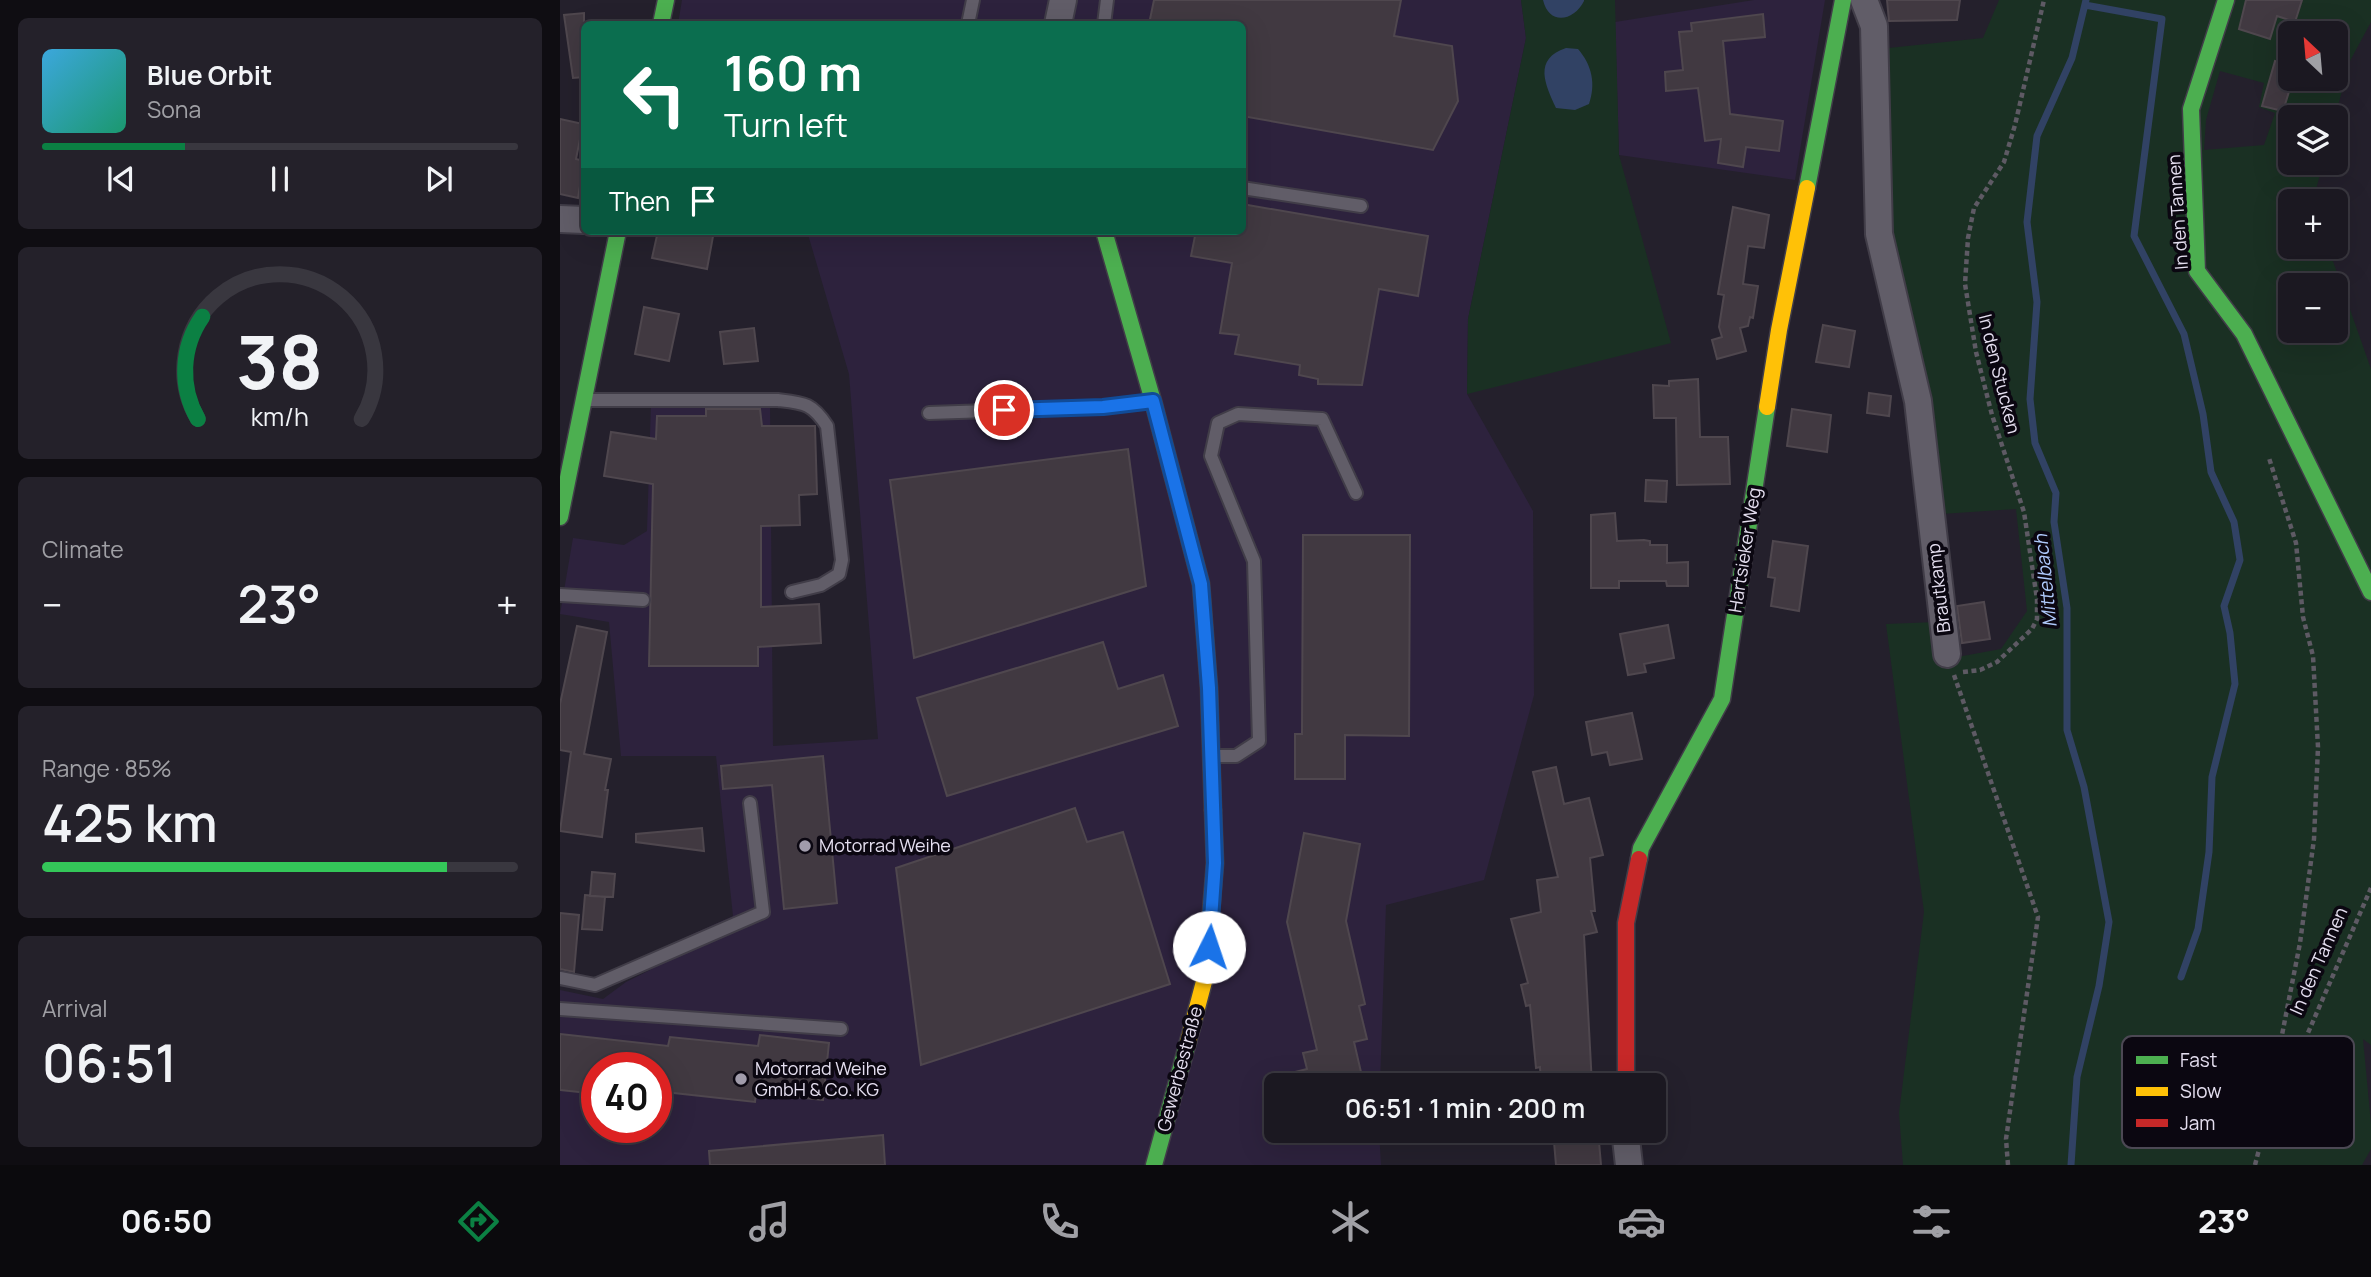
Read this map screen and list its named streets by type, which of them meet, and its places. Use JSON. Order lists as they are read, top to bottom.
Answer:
{
  "streets": {
    "street": [
      "In den Tannen",
      "Hartsieker Weg",
      "Brautkamp",
      "Gewerbestraße"
    ],
    "path": ["In den Stucken"]
  },
  "crossings": [
    ["In den Stucken", "Brautkamp"]
  ],
  "water": ["Mittelbach"],
  "places": ["Motorrad Weihe", "Motorrad Weihe GmbH & Co. KG"],
  "legend": ["Fast", "Slow", "Jam"],
  "north": "top left",
  "page": {
    "map_buttons": ["+", "−"],
    "turn": ["160 m", "Turn left"],
    "song": ["Blue Orbit", "Sona"],
    "then": "Then",
    "tile": [
      "Climate",
      ["Range · 85%", "425 km"],
      ["Arrival", "06:51"]
    ],
    "heat": ["−", "23°", "+"],
    "limit": "40",
    "trip": "06:51 · 1 min · 200 m",
    "tabs": ["06:50", "23°"],
    "gauge": ["38", "km/h"]
  }
}
